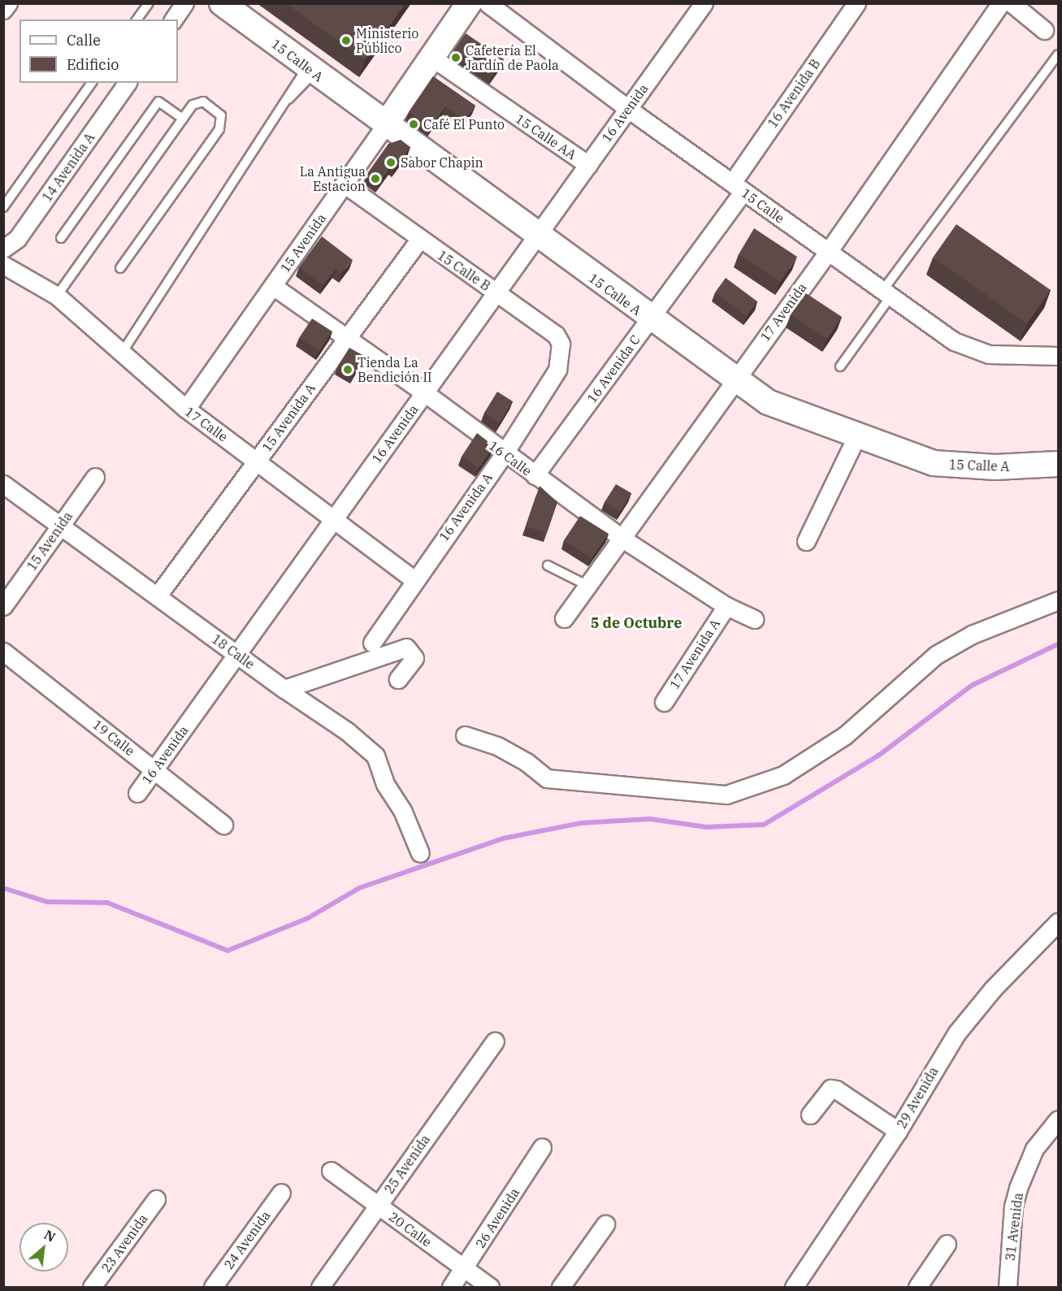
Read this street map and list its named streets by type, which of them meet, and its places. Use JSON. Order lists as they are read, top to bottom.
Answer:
{
  "streets": {
    "street": [
      "15 Calle A",
      "16 Avenida B",
      "16 Avenida",
      "15 Calle AA",
      "14 Avenida A",
      "15 Calle",
      "15 Avenida",
      "15 Calle B",
      "17 Avenida",
      "16 Avenida C",
      "15 Avenida A",
      "17 Calle",
      "16 Calle",
      "16 Avenida A",
      "18 Calle",
      "17 Avenida A",
      "19 Calle",
      "29 Avenida",
      "25 Avenida",
      "26 Avenida",
      "31 Avenida",
      "20 Calle",
      "24 Avenida",
      "23 Avenida"
    ]
  },
  "crossings": [
    ["15 Calle A", "16 Avenida"],
    ["15 Calle A", "15 Avenida"],
    ["15 Calle A", "17 Avenida"],
    ["15 Calle A", "16 Avenida C"],
    ["16 Avenida B", "15 Calle"],
    ["16 Avenida B", "16 Avenida C"],
    ["16 Avenida", "15 Calle AA"],
    ["16 Avenida", "15 Calle"],
    ["16 Avenida", "15 Calle B"],
    ["16 Avenida", "17 Calle"],
    ["16 Avenida", "16 Calle"],
    ["16 Avenida", "18 Calle"],
    ["16 Avenida", "19 Calle"],
    ["15 Calle AA", "15 Avenida"],
    ["15 Calle", "17 Avenida"],
    ["15 Calle", "16 Avenida C"],
    ["15 Avenida", "15 Calle B"],
    ["15 Avenida", "17 Calle"],
    ["15 Avenida", "16 Calle"],
    ["15 Avenida", "18 Calle"],
    ["15 Calle B", "15 Avenida A"],
    ["15 Calle B", "16 Avenida A"],
    ["17 Avenida", "16 Calle"],
    ["16 Avenida C", "16 Calle"],
    ["15 Avenida A", "17 Calle"],
    ["15 Avenida A", "16 Calle"],
    ["15 Avenida A", "18 Calle"],
    ["17 Calle", "16 Avenida A"],
    ["16 Calle", "16 Avenida A"],
    ["16 Calle", "17 Avenida A"],
    ["25 Avenida", "20 Calle"],
    ["26 Avenida", "20 Calle"]
  ],
  "districts": ["5 de Octubre"],
  "places": [
    "Ministerio Público",
    "Cafetería El Jardín de Paola",
    "Café El Punto",
    "Sabor Chapin",
    "La Antigua Estacion",
    "Tienda La Bendición II"
  ],
  "legend": ["Calle", "Edificio"],
  "north": "top right"
}
